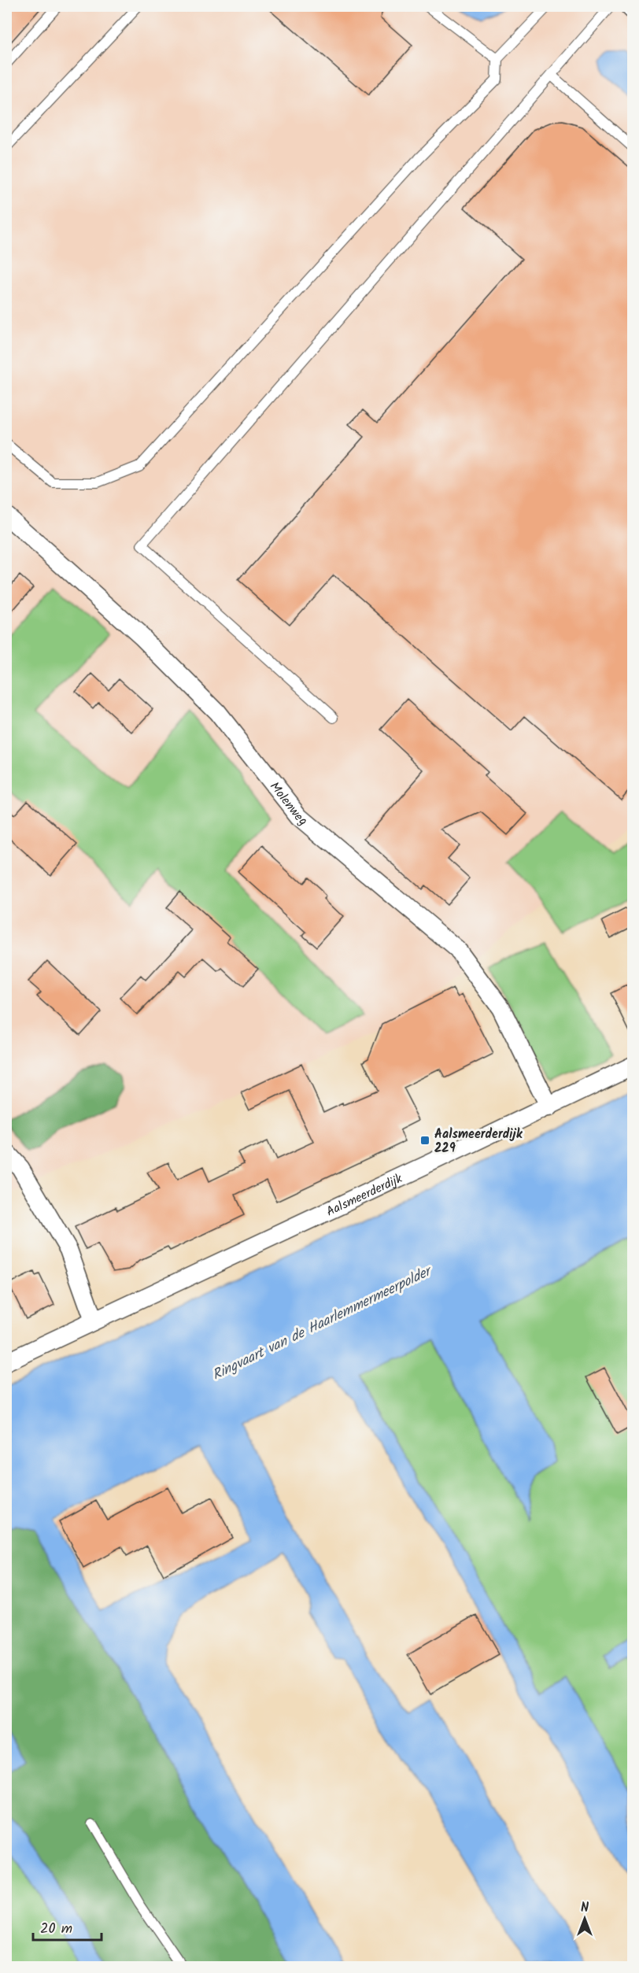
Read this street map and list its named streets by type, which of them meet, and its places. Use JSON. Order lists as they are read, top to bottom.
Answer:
{
  "streets": {
    "street": ["Molenweg", "Aalsmeerderdijk"]
  },
  "crossings": [
    ["Molenweg", "Aalsmeerderdijk"]
  ],
  "water": ["Ringvaart van de Haarlemmermeerpolder"],
  "places": {
    "transit": ["Aalsmeerderdijk 229"]
  },
  "scale_bar": "20 m",
  "north": "top"
}
